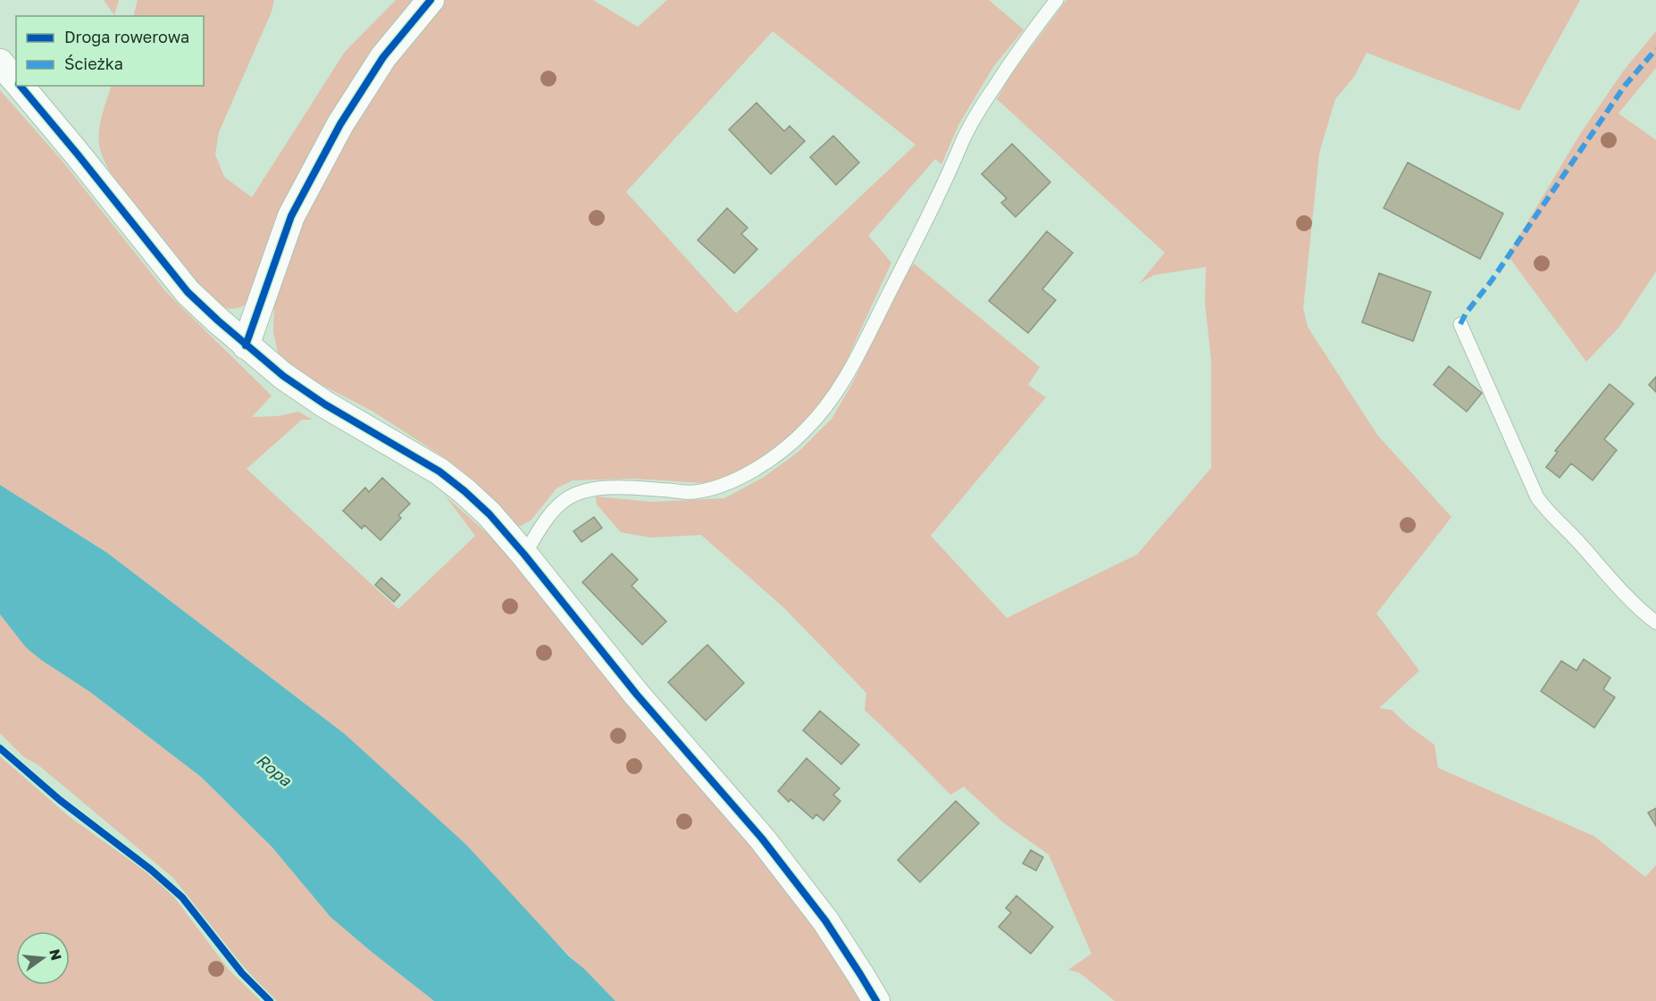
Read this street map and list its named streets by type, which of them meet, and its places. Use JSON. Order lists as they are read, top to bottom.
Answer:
{
  "water": ["Ropa"],
  "legend": ["Droga rowerowa", "Ścieżka"],
  "north": "right"
}
